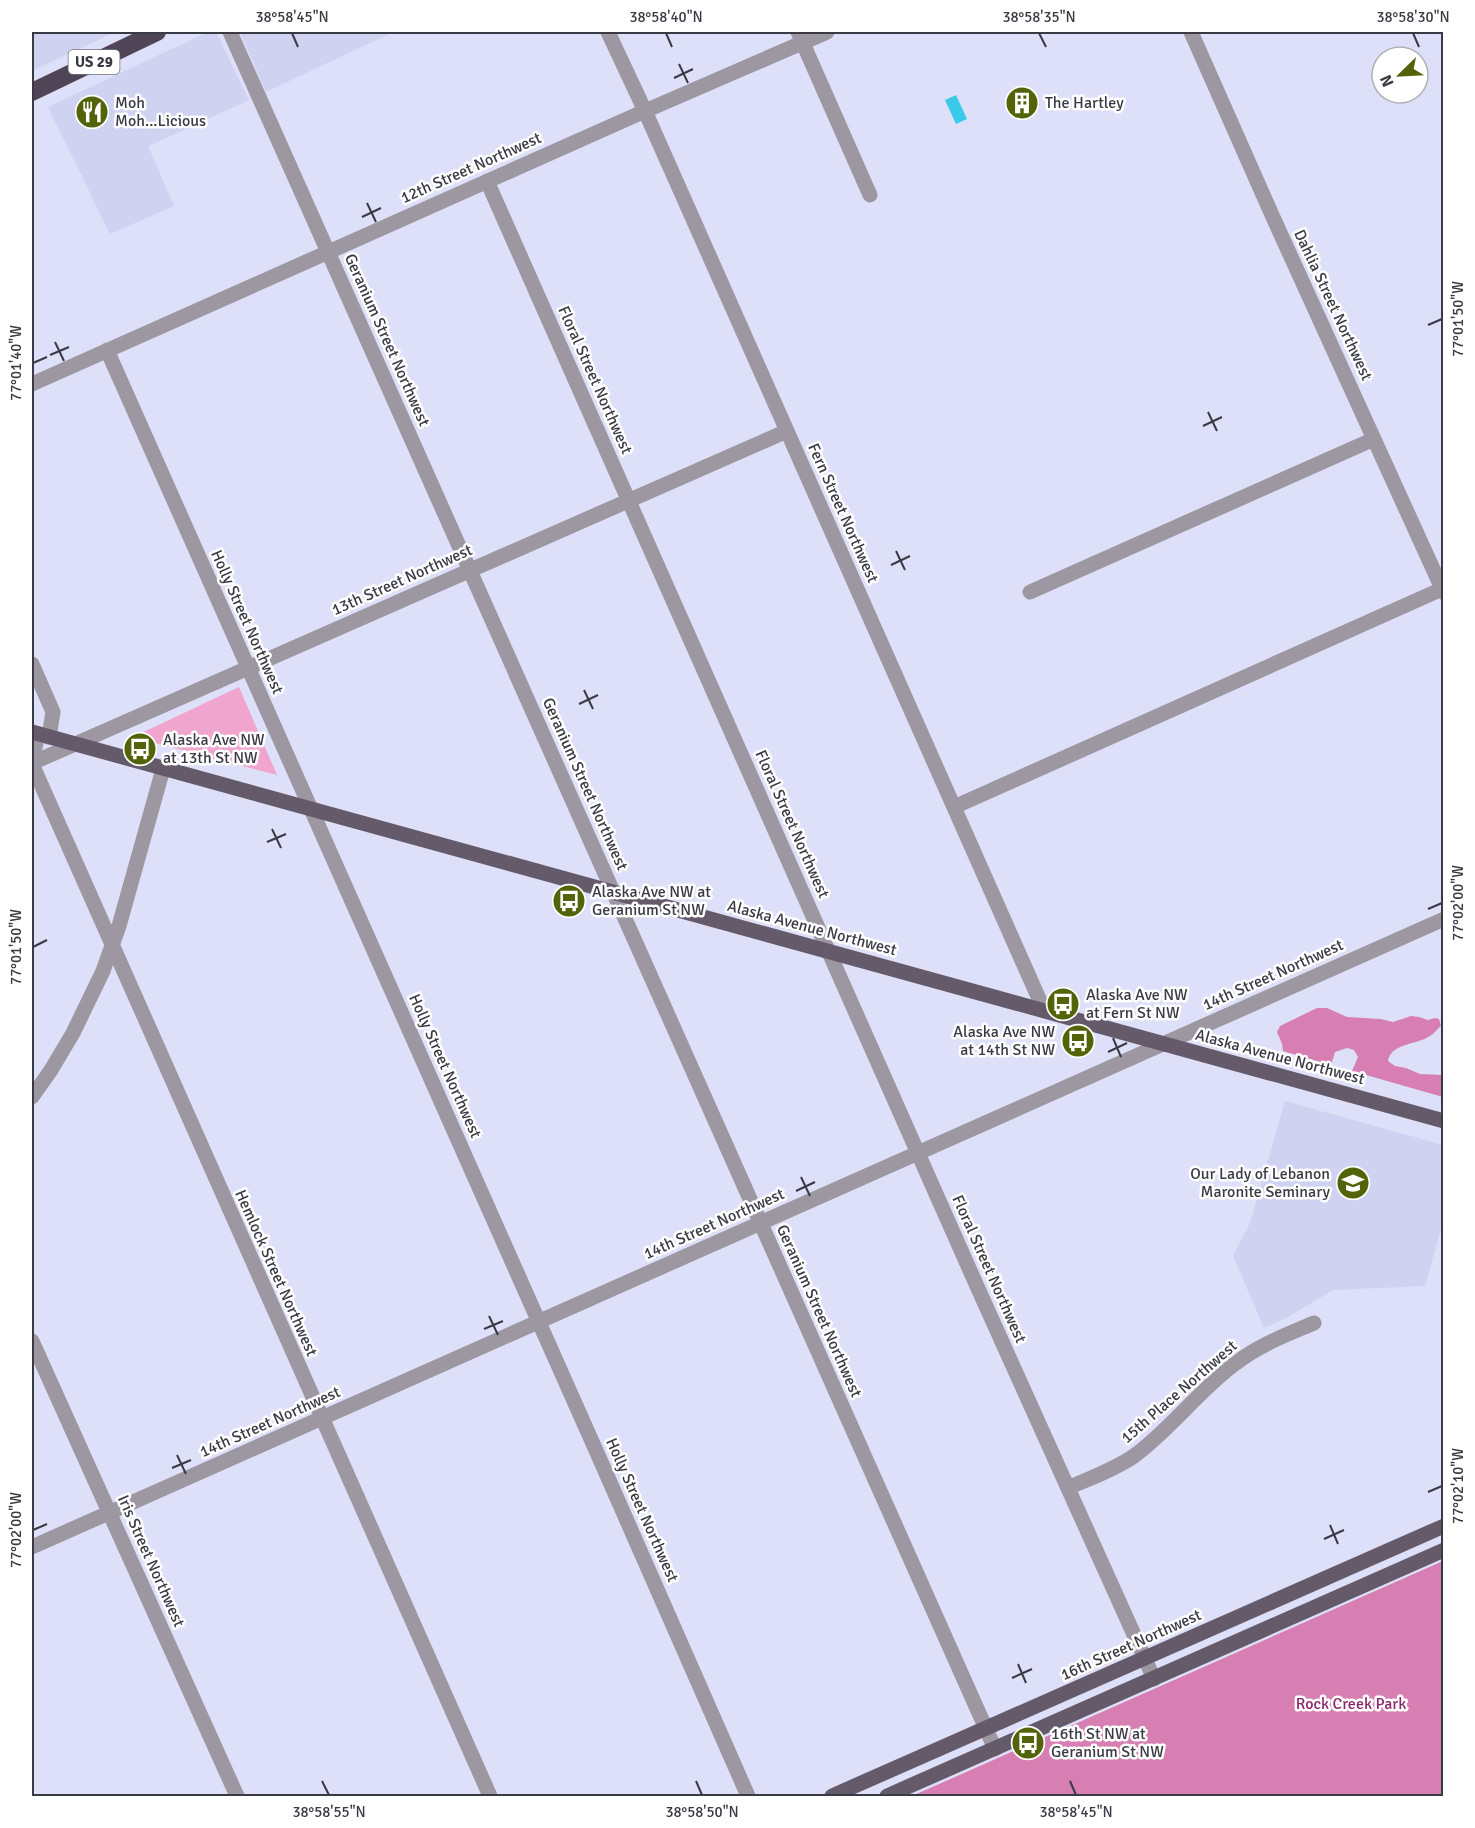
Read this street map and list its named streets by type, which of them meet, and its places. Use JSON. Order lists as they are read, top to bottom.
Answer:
{
  "streets": {
    "highway": ["US 29"],
    "main road": ["Alaska Avenue Northwest", "16th Street Northwest"],
    "street": [
      "12th Street Northwest",
      "Dahlia Street Northwest",
      "Geranium Street Northwest",
      "Floral Street Northwest",
      "Fern Street Northwest",
      "13th Street Northwest",
      "Holly Street Northwest",
      "14th Street Northwest",
      "Hemlock Street Northwest",
      "15th Place Northwest",
      "Iris Street Northwest"
    ]
  },
  "crossings": [
    ["12th Street Northwest", "Geranium Street Northwest"],
    ["12th Street Northwest", "Floral Street Northwest"],
    ["12th Street Northwest", "Fern Street Northwest"],
    ["12th Street Northwest", "Holly Street Northwest"],
    ["Geranium Street Northwest", "13th Street Northwest"],
    ["Geranium Street Northwest", "Alaska Avenue Northwest"],
    ["Geranium Street Northwest", "14th Street Northwest"],
    ["Geranium Street Northwest", "16th Street Northwest"],
    ["Floral Street Northwest", "13th Street Northwest"],
    ["Floral Street Northwest", "Alaska Avenue Northwest"],
    ["Floral Street Northwest", "14th Street Northwest"],
    ["Floral Street Northwest", "15th Place Northwest"],
    ["Floral Street Northwest", "16th Street Northwest"],
    ["Fern Street Northwest", "13th Street Northwest"],
    ["Fern Street Northwest", "Alaska Avenue Northwest"],
    ["13th Street Northwest", "Holly Street Northwest"],
    ["13th Street Northwest", "Alaska Avenue Northwest"],
    ["13th Street Northwest", "Hemlock Street Northwest"],
    ["Holly Street Northwest", "Alaska Avenue Northwest"],
    ["Holly Street Northwest", "14th Street Northwest"],
    ["Alaska Avenue Northwest", "14th Street Northwest"],
    ["14th Street Northwest", "Hemlock Street Northwest"],
    ["14th Street Northwest", "Iris Street Northwest"]
  ],
  "parks": ["Rock Creek Park"],
  "places": {
    "building": ["The Hartley"],
    "restaurant": ["Moh Moh...Licious"],
    "bus stop": [
      "Alaska Ave NW at 13th St NW",
      "Alaska Ave NW at Geranium St NW",
      "Alaska Ave NW at Fern St NW",
      "Alaska Ave NW at 14th St NW",
      "16th St NW at Geranium St NW"
    ],
    "school or university": ["Our Lady of Lebanon Maronite Seminary"]
  },
  "north": "bottom left",
  "coordinates": [
    "38°58'45\"N",
    "38°58'40\"N",
    "38°58'35\"N",
    "38°58'30\"N",
    "77°01'50\"W",
    "77°01'40\"W",
    "77°02'00\"W",
    "77°02'10\"W",
    "38°58'55\"N",
    "38°58'50\"N"
  ]
}
